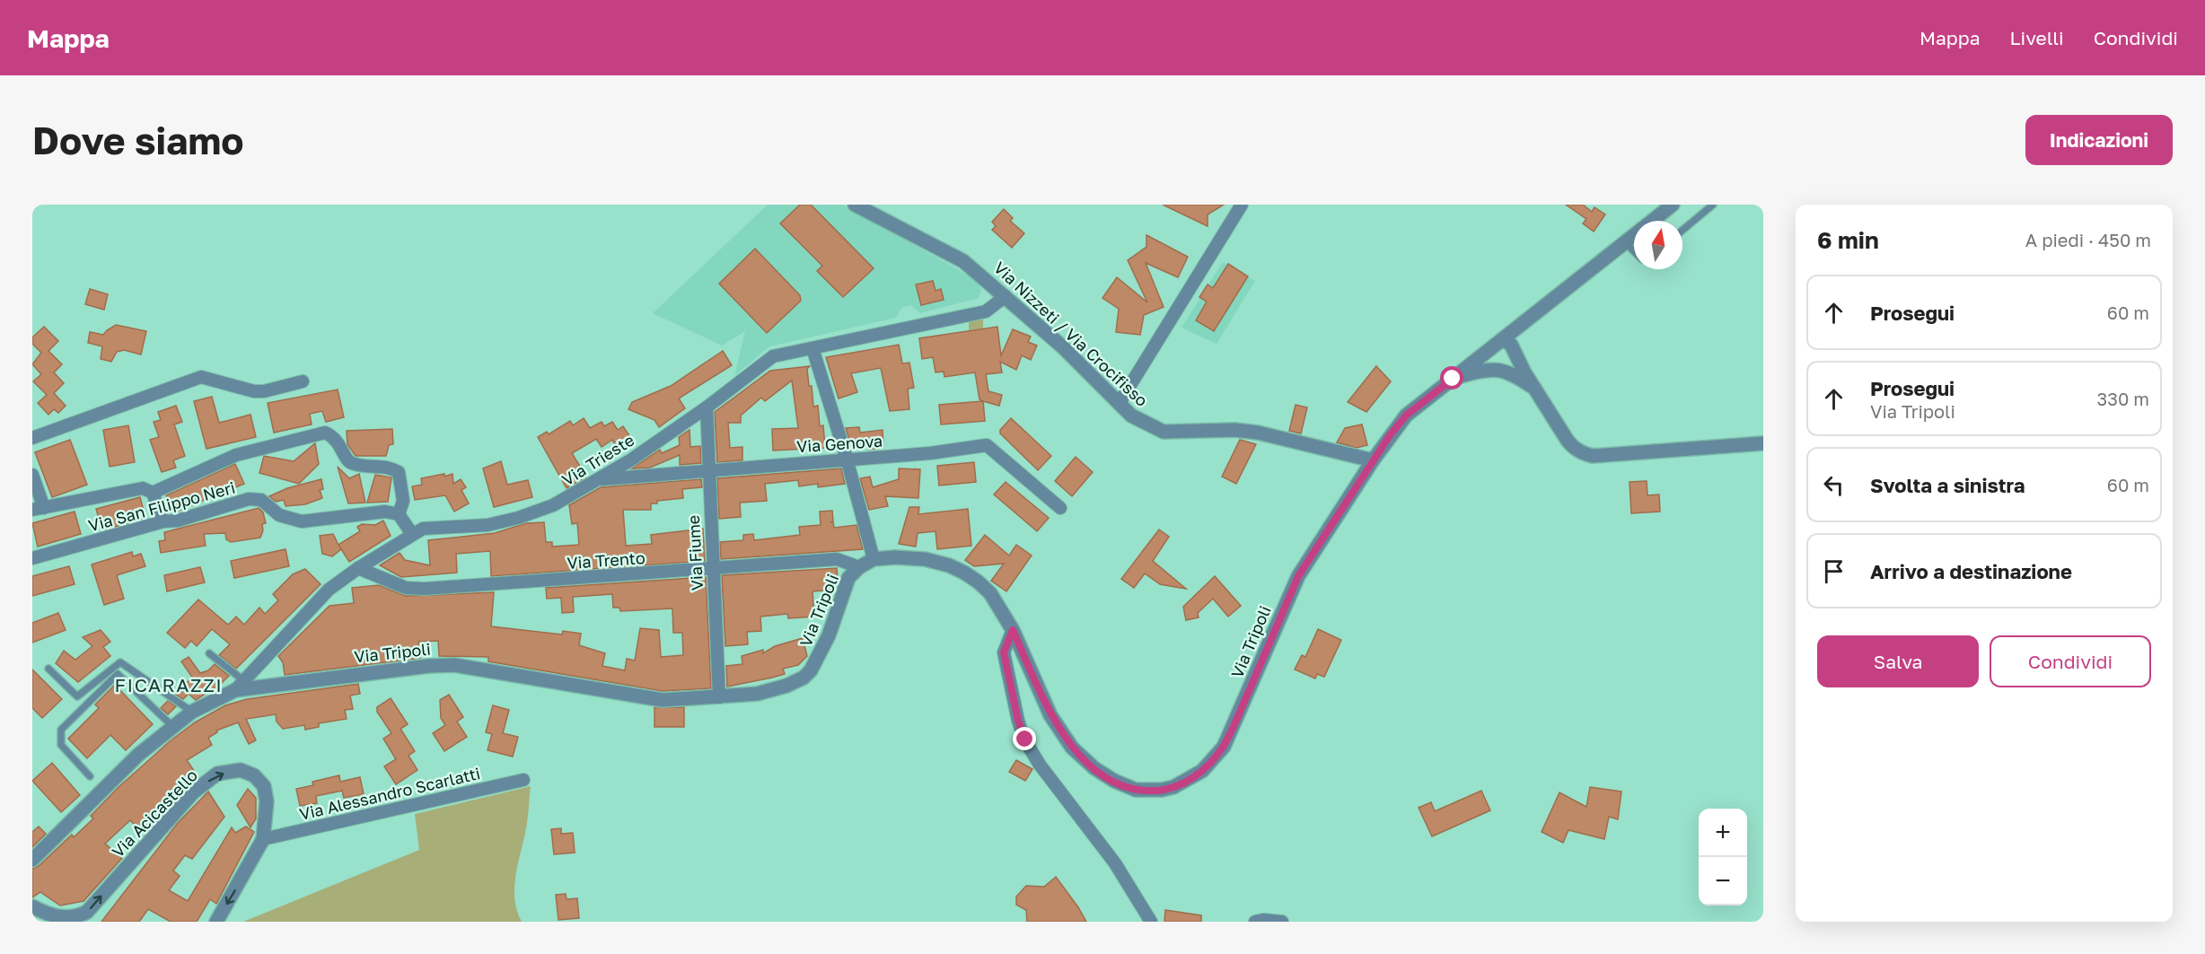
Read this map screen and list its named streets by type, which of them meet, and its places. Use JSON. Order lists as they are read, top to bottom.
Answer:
{
  "streets": {
    "street": [
      "Via Nizzeti / Via Crocifisso",
      "Via Genova",
      "Via Trieste",
      "Via San Filippo Neri",
      "Via Fiume",
      "Via Trento",
      "Via Tripoli",
      "Via Alessandro Scarlatti",
      "Via Acicastello"
    ]
  },
  "crossings": [
    ["Via Nizzeti / Via Crocifisso", "Via Trieste"],
    ["Via Nizzeti / Via Crocifisso", "Via Tripoli"],
    ["Via Genova", "Via Trieste"],
    ["Via Genova", "Via Fiume"],
    ["Via Trieste", "Via Fiume"],
    ["Via Trieste", "Via Trento"],
    ["Via Trieste", "Via Tripoli"],
    ["Via Fiume", "Via Trento"],
    ["Via Fiume", "Via Tripoli"],
    ["Via Trento", "Via Tripoli"],
    ["Via Alessandro Scarlatti", "Via Acicastello"]
  ],
  "districts": ["FICARAZZI"],
  "north": "top",
  "page": {
    "header": "Mappa",
    "nav": ["Mappa", "Livelli", "Condividi"],
    "buttons": [
      "Indicazioni",
      ["Salva", "Condividi"]
    ],
    "title": "Dove siamo",
    "heading": ["6 min", "A piedi · 450 m"],
    "list": [
      ["Prosegui", "60 m"],
      ["Prosegui", "Via Tripoli", "330 m"],
      ["Svolta a sinistra", "60 m"],
      "Arrivo a destinazione"
    ],
    "map_buttons": ["+", "−"]
  }
}
